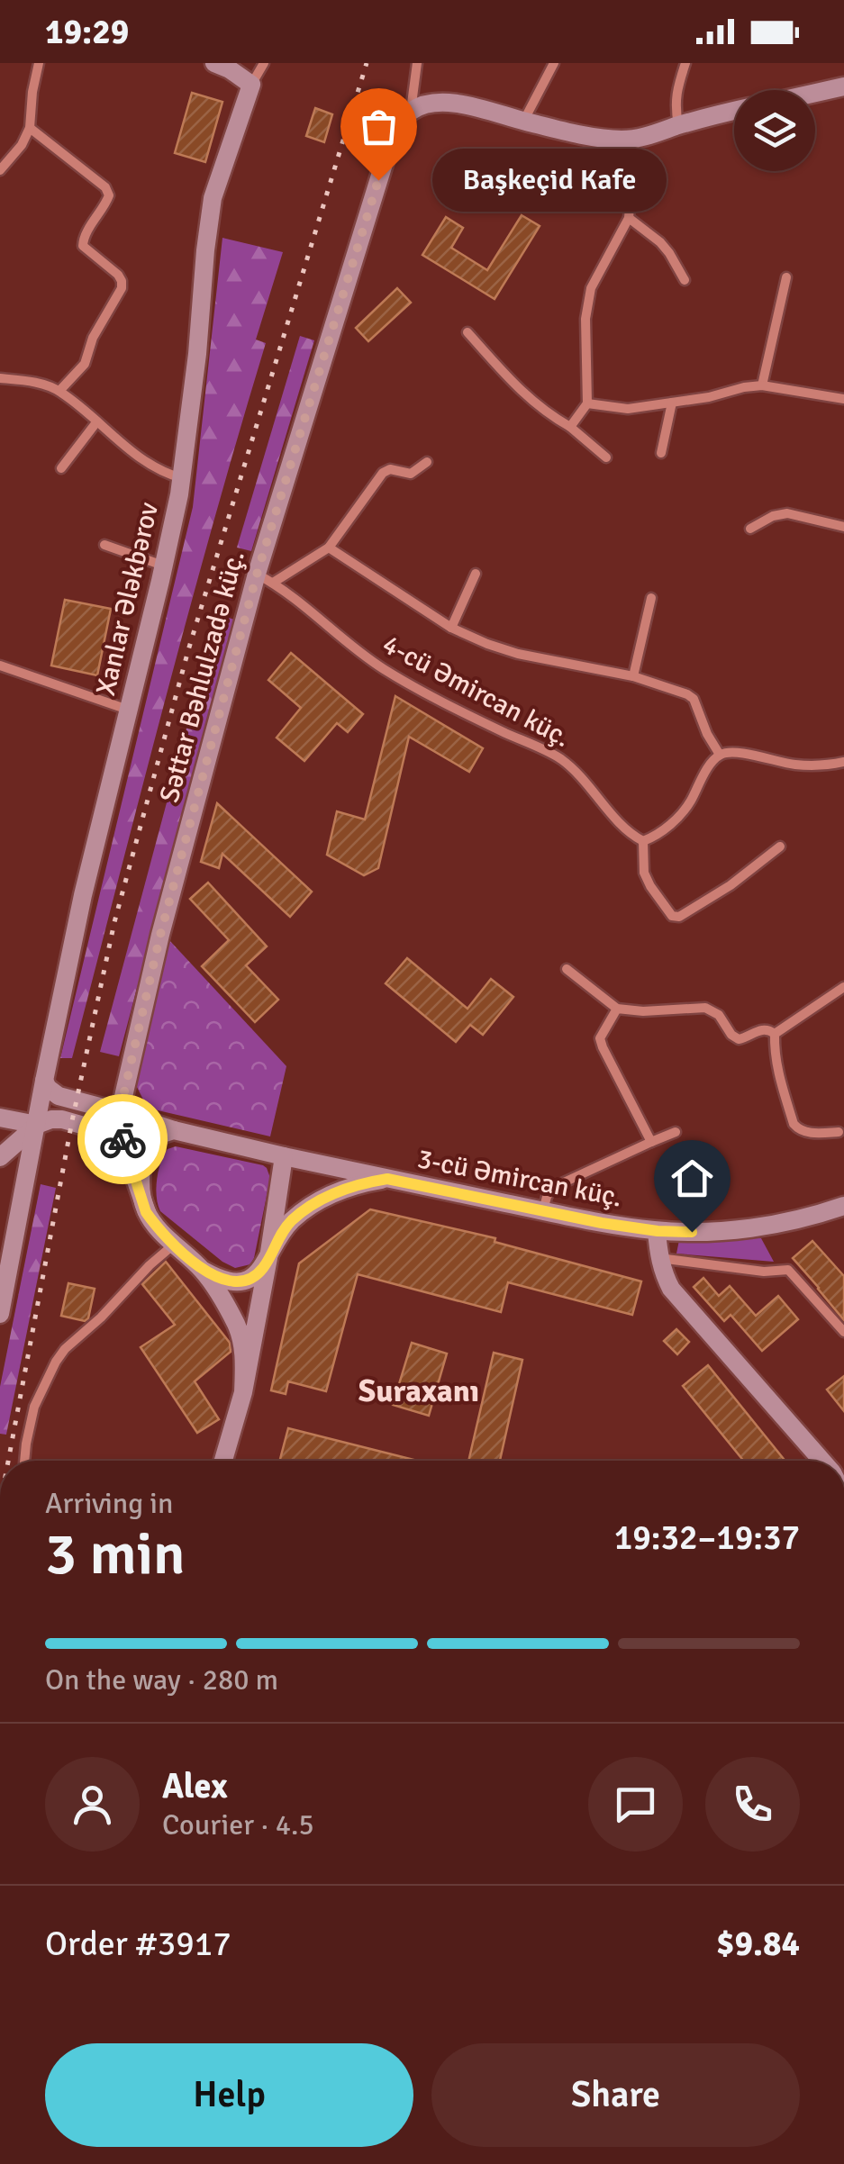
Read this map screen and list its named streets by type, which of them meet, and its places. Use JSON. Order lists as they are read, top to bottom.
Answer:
{
  "streets": {
    "main road": ["Xanlar Ələkbərov", "Səttar Bəhlulzadə küç.", "3-cü Əmircan küç."],
    "street": ["4-cü Əmircan küç."]
  },
  "crossings": [
    ["Səttar Bəhlulzadə küç.", "4-cü Əmircan küç."]
  ],
  "districts": ["Suraxanı"],
  "places": ["Başkeçid Kafe"],
  "page": {
    "status": "19:29",
    "bubble": "Başkeçid Kafe",
    "heading": ["3 min", "Arriving in", "19:32–19:37"],
    "panel": [
      "Alex",
      "Courier · 4.5",
      "Order #3917",
      "$9.84"
    ],
    "bar": "On the way · 280 m",
    "buttons": ["Help", "Share"]
  }
}
